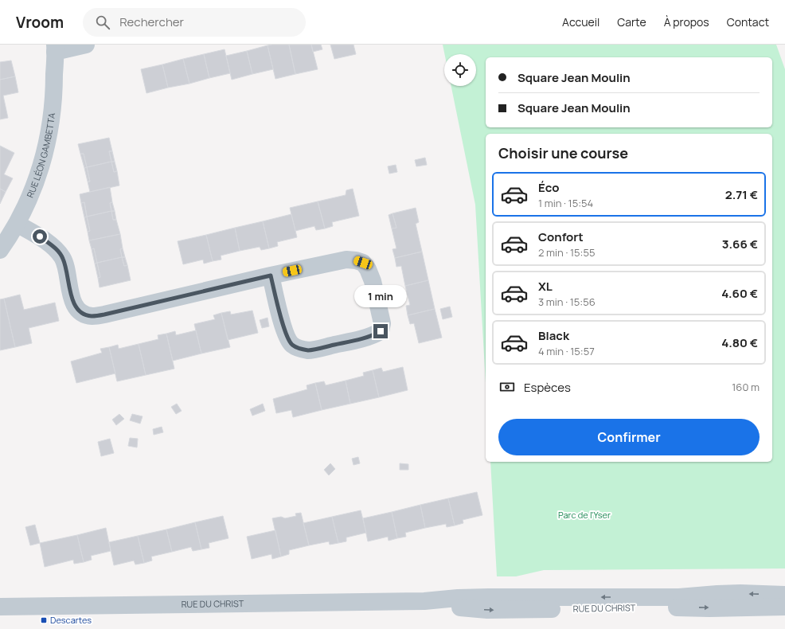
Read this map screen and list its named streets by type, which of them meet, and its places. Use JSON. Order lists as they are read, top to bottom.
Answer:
{
  "streets": {
    "street": ["RUE LÉON GAMBETTA", "RUE DU CHRIST"]
  },
  "parks": ["Parc de l'Yser"],
  "places": {
    "transit": ["Descartes"]
  },
  "page": {
    "header": "Vroom",
    "search": "Rechercher",
    "nav": [
      "Accueil",
      "Carte",
      "À propos",
      "Contact"
    ],
    "banner": ["Square Jean Moulin", "Square Jean Moulin"],
    "heading": "Choisir une course",
    "list": [
      {
        "name": "Éco",
        "note": "1 min · 15:54",
        "value": "2.71 €"
      },
      {
        "name": "Confort",
        "note": "2 min · 15:55",
        "value": "3.66 €"
      },
      {
        "name": "XL",
        "note": "3 min · 15:56",
        "value": "4.60 €"
      },
      {
        "name": "Black",
        "note": "4 min · 15:57",
        "value": "4.80 €"
      }
    ],
    "bubble": "1 min",
    "pay": ["Espèces", "160 m"],
    "buttons": "Confirmer"
  }
}
